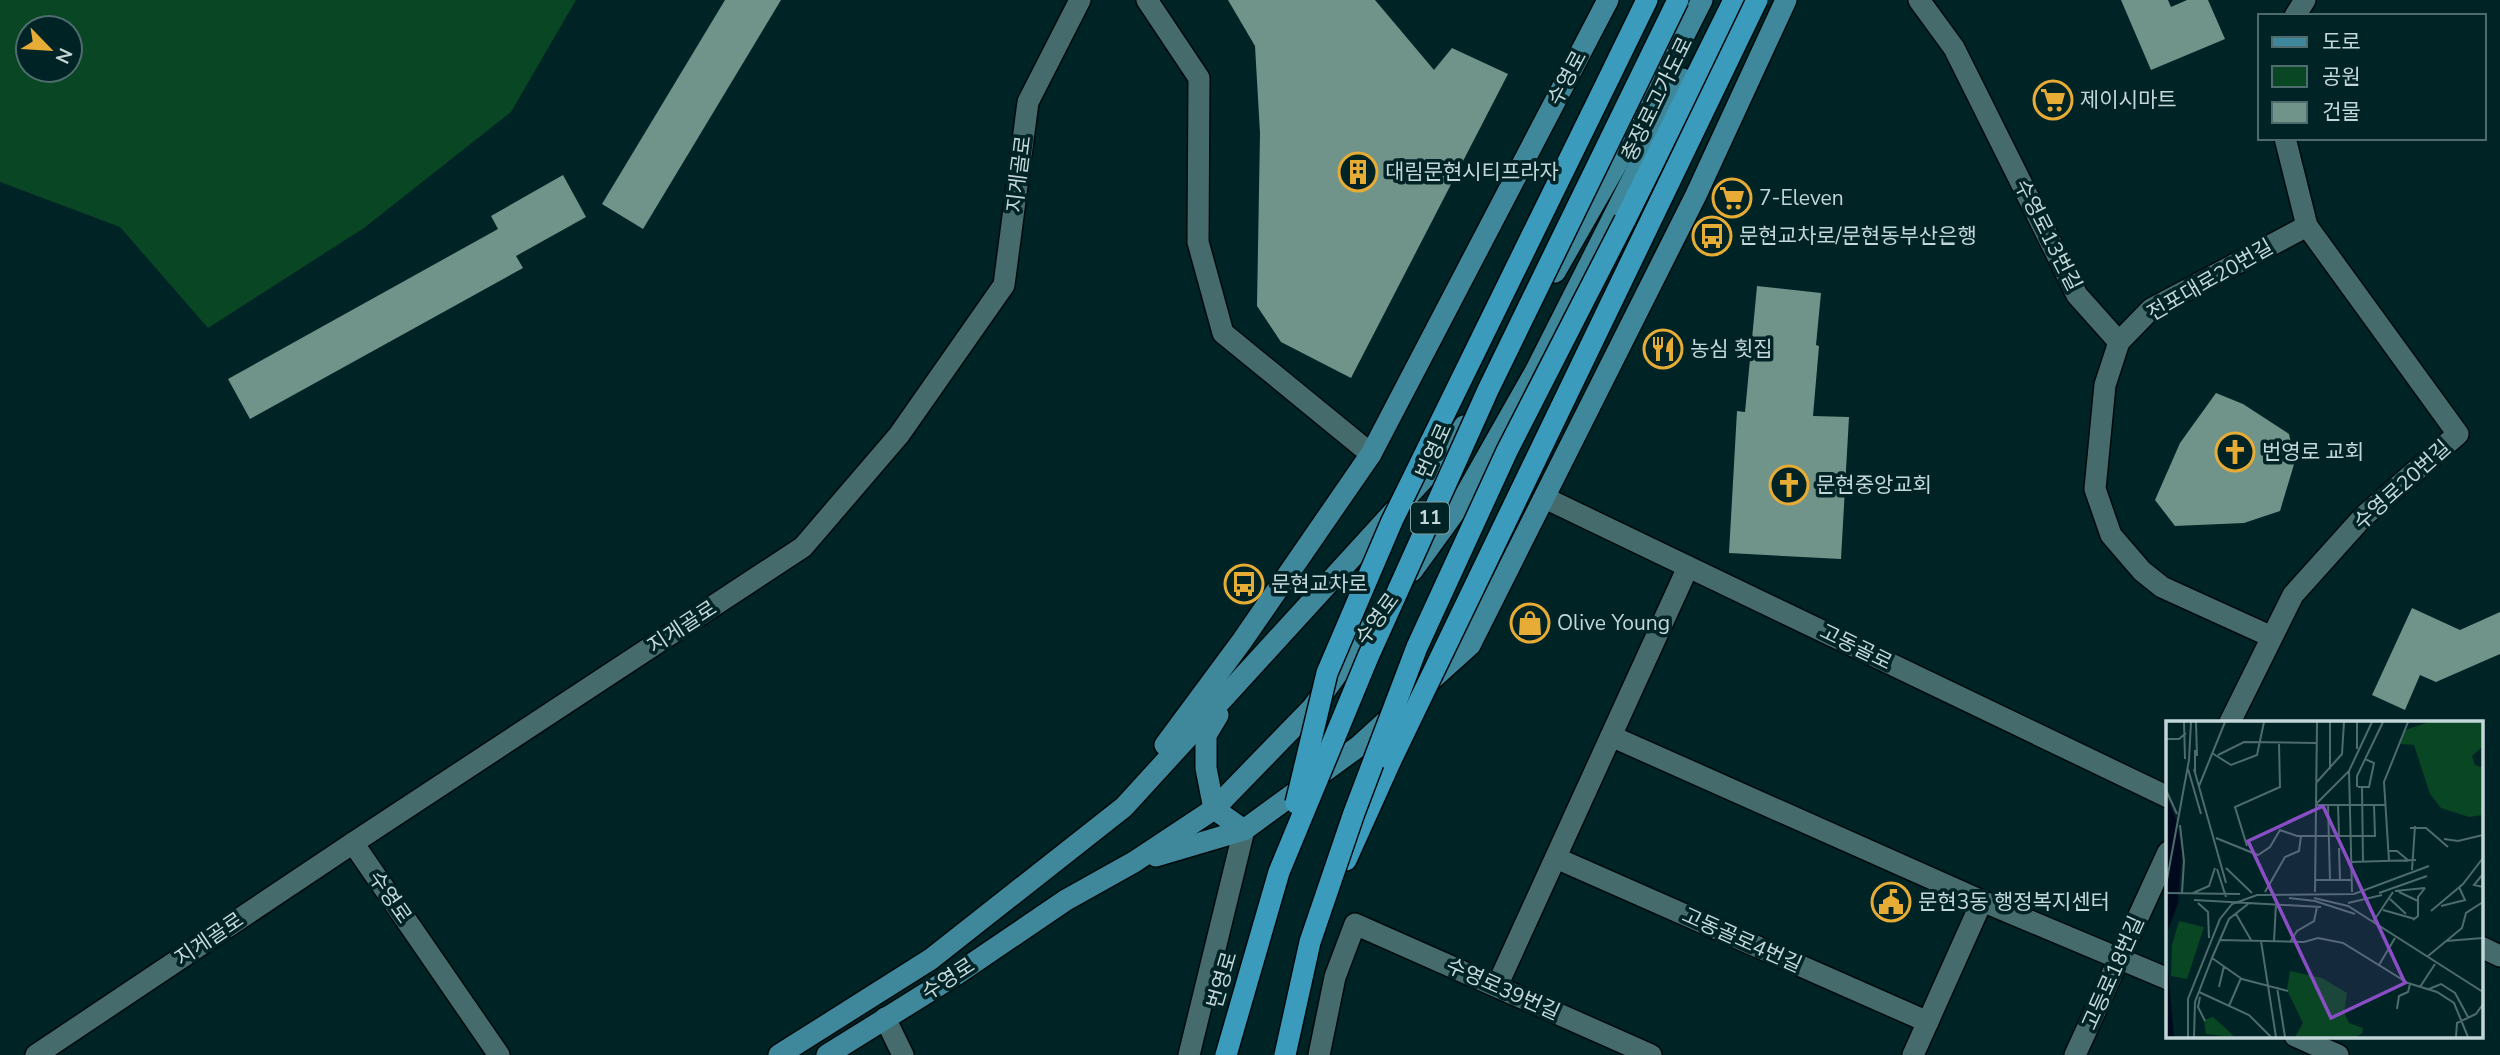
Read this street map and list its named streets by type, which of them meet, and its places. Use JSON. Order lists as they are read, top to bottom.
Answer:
{
  "streets": {
    "highway": ["충장로고가도로", "번영로", "11"],
    "main road": ["수영로"],
    "street": [
      "지게골로",
      "수영로13번길",
      "전포대로20번길",
      "수영로20번길",
      "고동골로",
      "고동골로4번길",
      "고등로18번길",
      "수영로39번길"
    ]
  },
  "crossings": [
    ["수영로", "지게골로"],
    ["충장로고가도로", "11"],
    ["수영로13번길", "전포대로20번길"],
    ["전포대로20번길", "수영로20번길"]
  ],
  "places": {
    "supermarket": ["제이시마트", "7-Eleven"],
    "building": ["대림문현시티프라자"],
    "bus stop": ["문현교차로/문현동부산은행", "문현교차로"],
    "restaurant": ["농심 횟집"],
    "church": ["번영로 교회", "문현중앙교회"],
    "shop": ["Olive Young"],
    "public building": ["문현3동 행정복지센터"]
  },
  "legend": ["도로", "공원", "건물"],
  "north": "bottom right"
}
